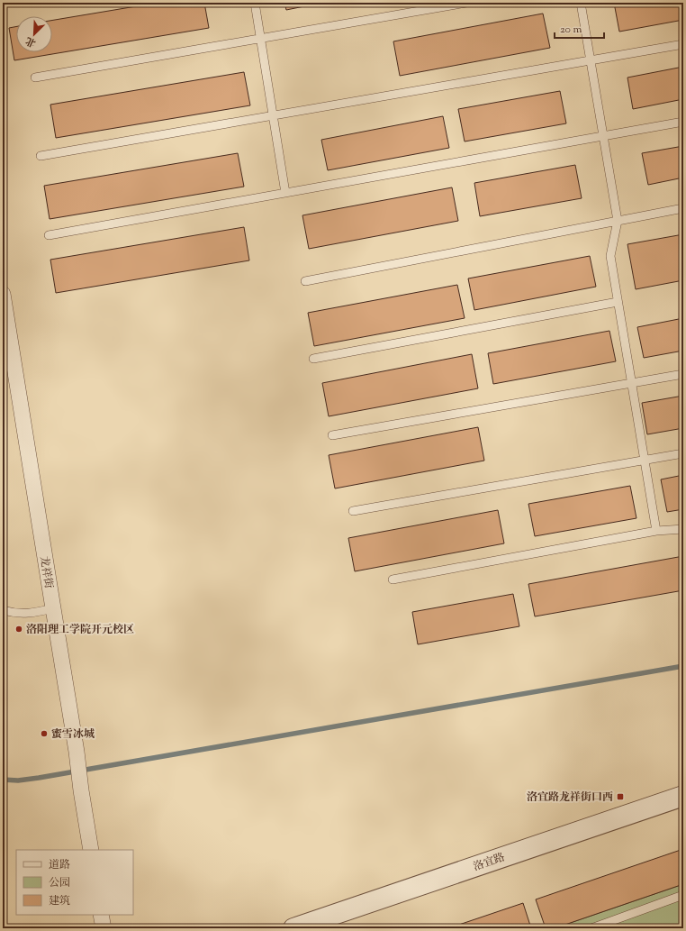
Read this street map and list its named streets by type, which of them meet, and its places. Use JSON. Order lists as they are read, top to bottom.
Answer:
{
  "streets": {
    "street": ["龙祥街", "洛宜路"]
  },
  "places": {
    "other": ["洛阳理工学院开元校区", "蜜雪冰城"],
    "transit": ["洛宜路龙祥街口西"]
  },
  "legend": ["道路", "公园", "建筑"],
  "scale_bar": "20 m",
  "north": "bottom left"
}
